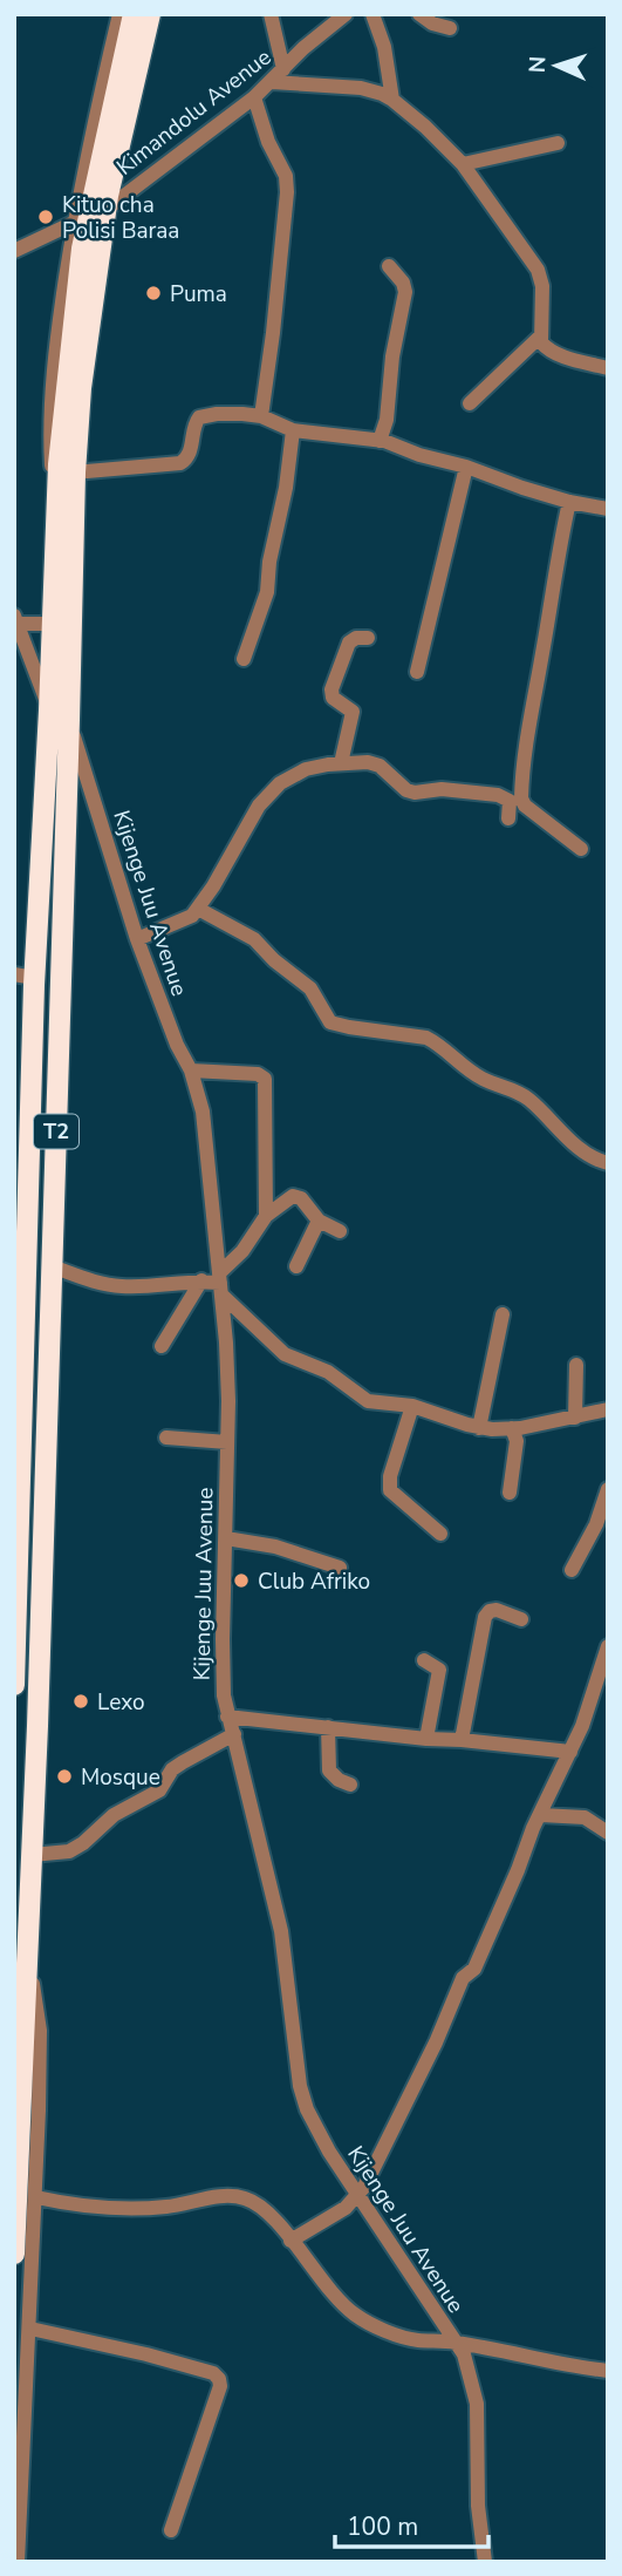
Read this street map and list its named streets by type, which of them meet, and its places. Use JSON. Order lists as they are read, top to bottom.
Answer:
{
  "streets": {
    "highway": ["T2"],
    "street": ["Kimandolu Avenue", "Kijenge Juu Avenue"]
  },
  "crossings": [
    ["Kimandolu Avenue", "T2"],
    ["Kijenge Juu Avenue", "T2"]
  ],
  "places": [
    "Kituo cha Polisi Baraa",
    "Puma",
    "Club Afriko",
    "Lexo",
    "Mosque"
  ],
  "scale_bar": "100 m",
  "north": "left"
}
